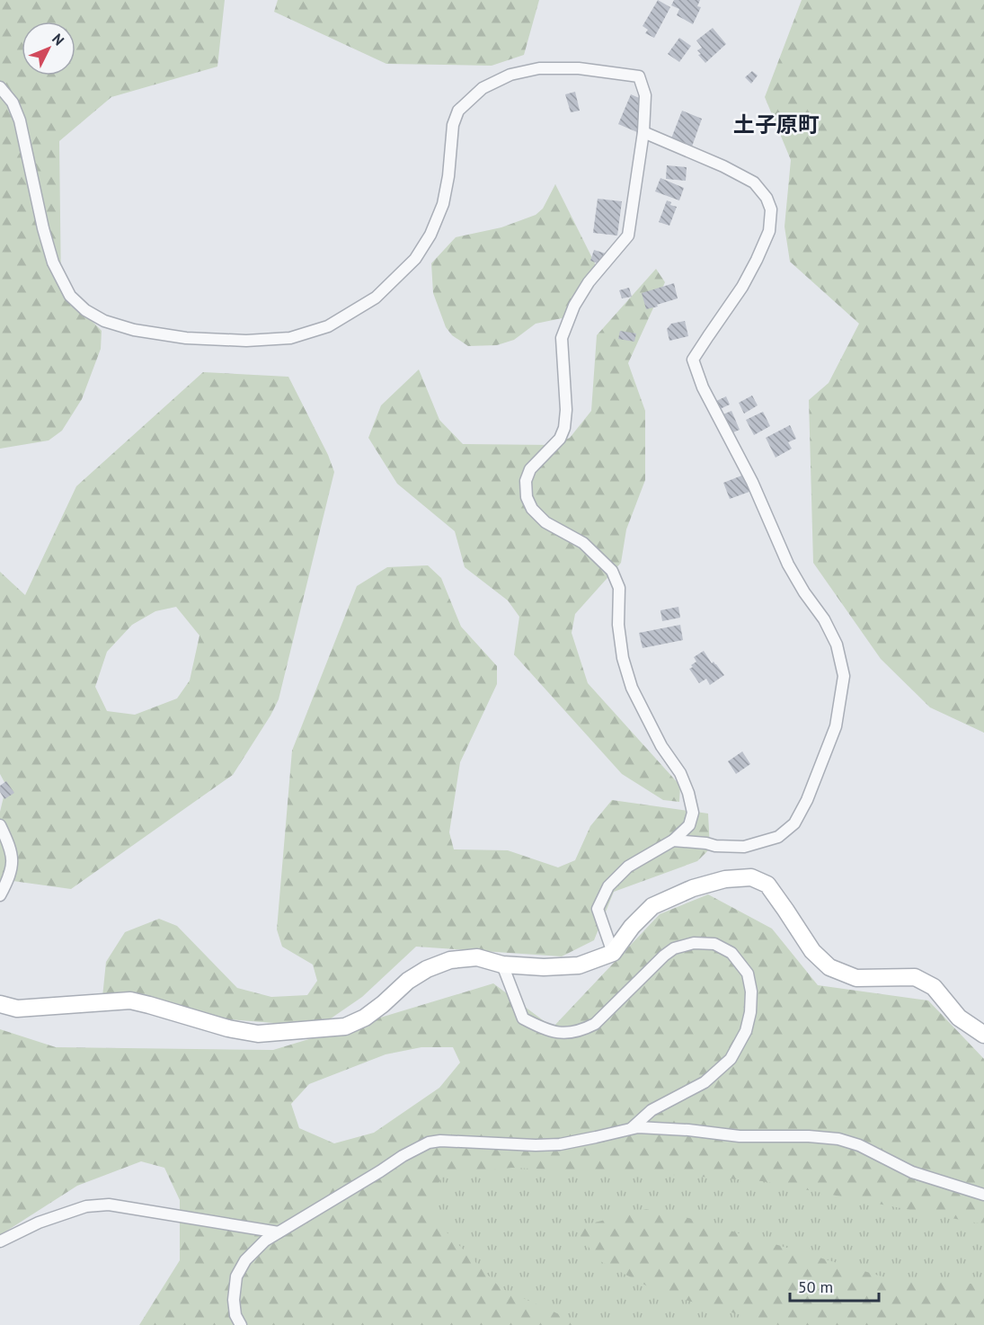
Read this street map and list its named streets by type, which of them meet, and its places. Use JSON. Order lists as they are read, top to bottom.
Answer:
{
  "districts": ["土子原町"],
  "scale_bar": "50 m",
  "north": "top right"
}
